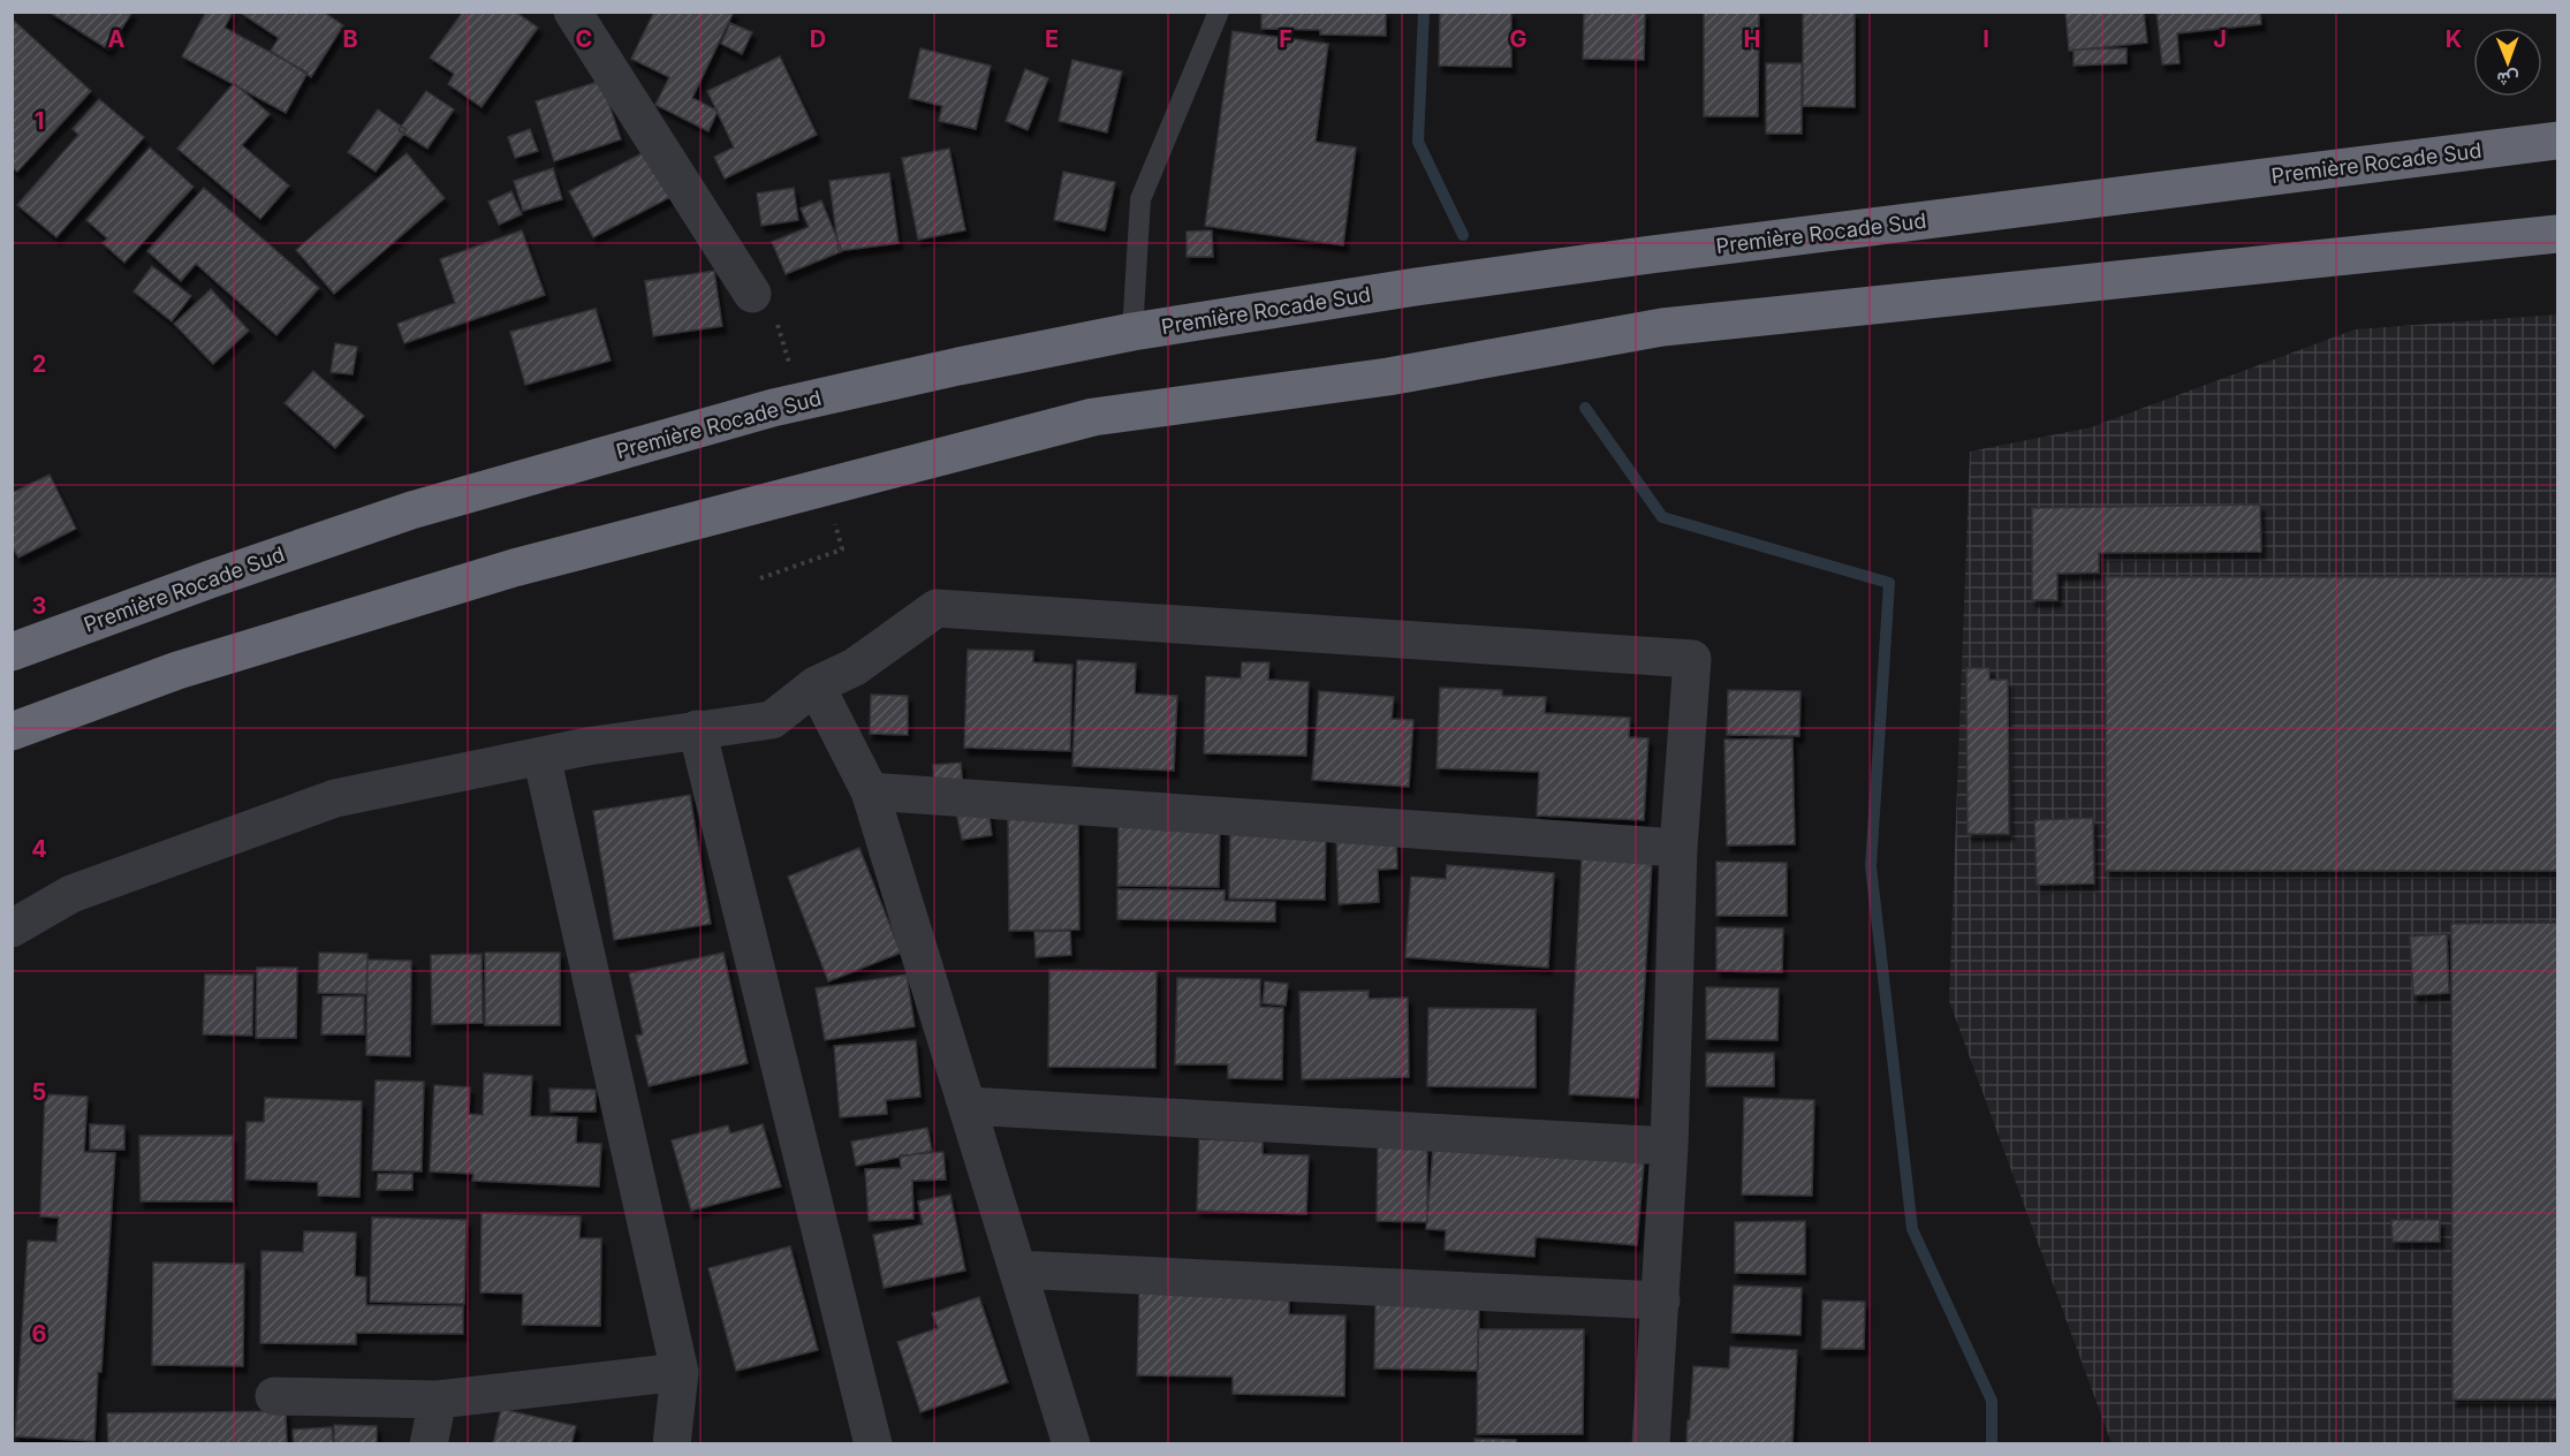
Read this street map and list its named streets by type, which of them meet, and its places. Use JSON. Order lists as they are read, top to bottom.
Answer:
{
  "streets": {
    "highway": ["Première Rocade Sud"]
  },
  "north": "bottom",
  "grid": {
    "columns": [
      "A",
      "B",
      "C",
      "D",
      "E",
      "F",
      "G",
      "H",
      "I",
      "J",
      "K"
    ],
    "rows": [
      "1",
      "2",
      "3",
      "4",
      "5",
      "6"
    ]
  }
}
